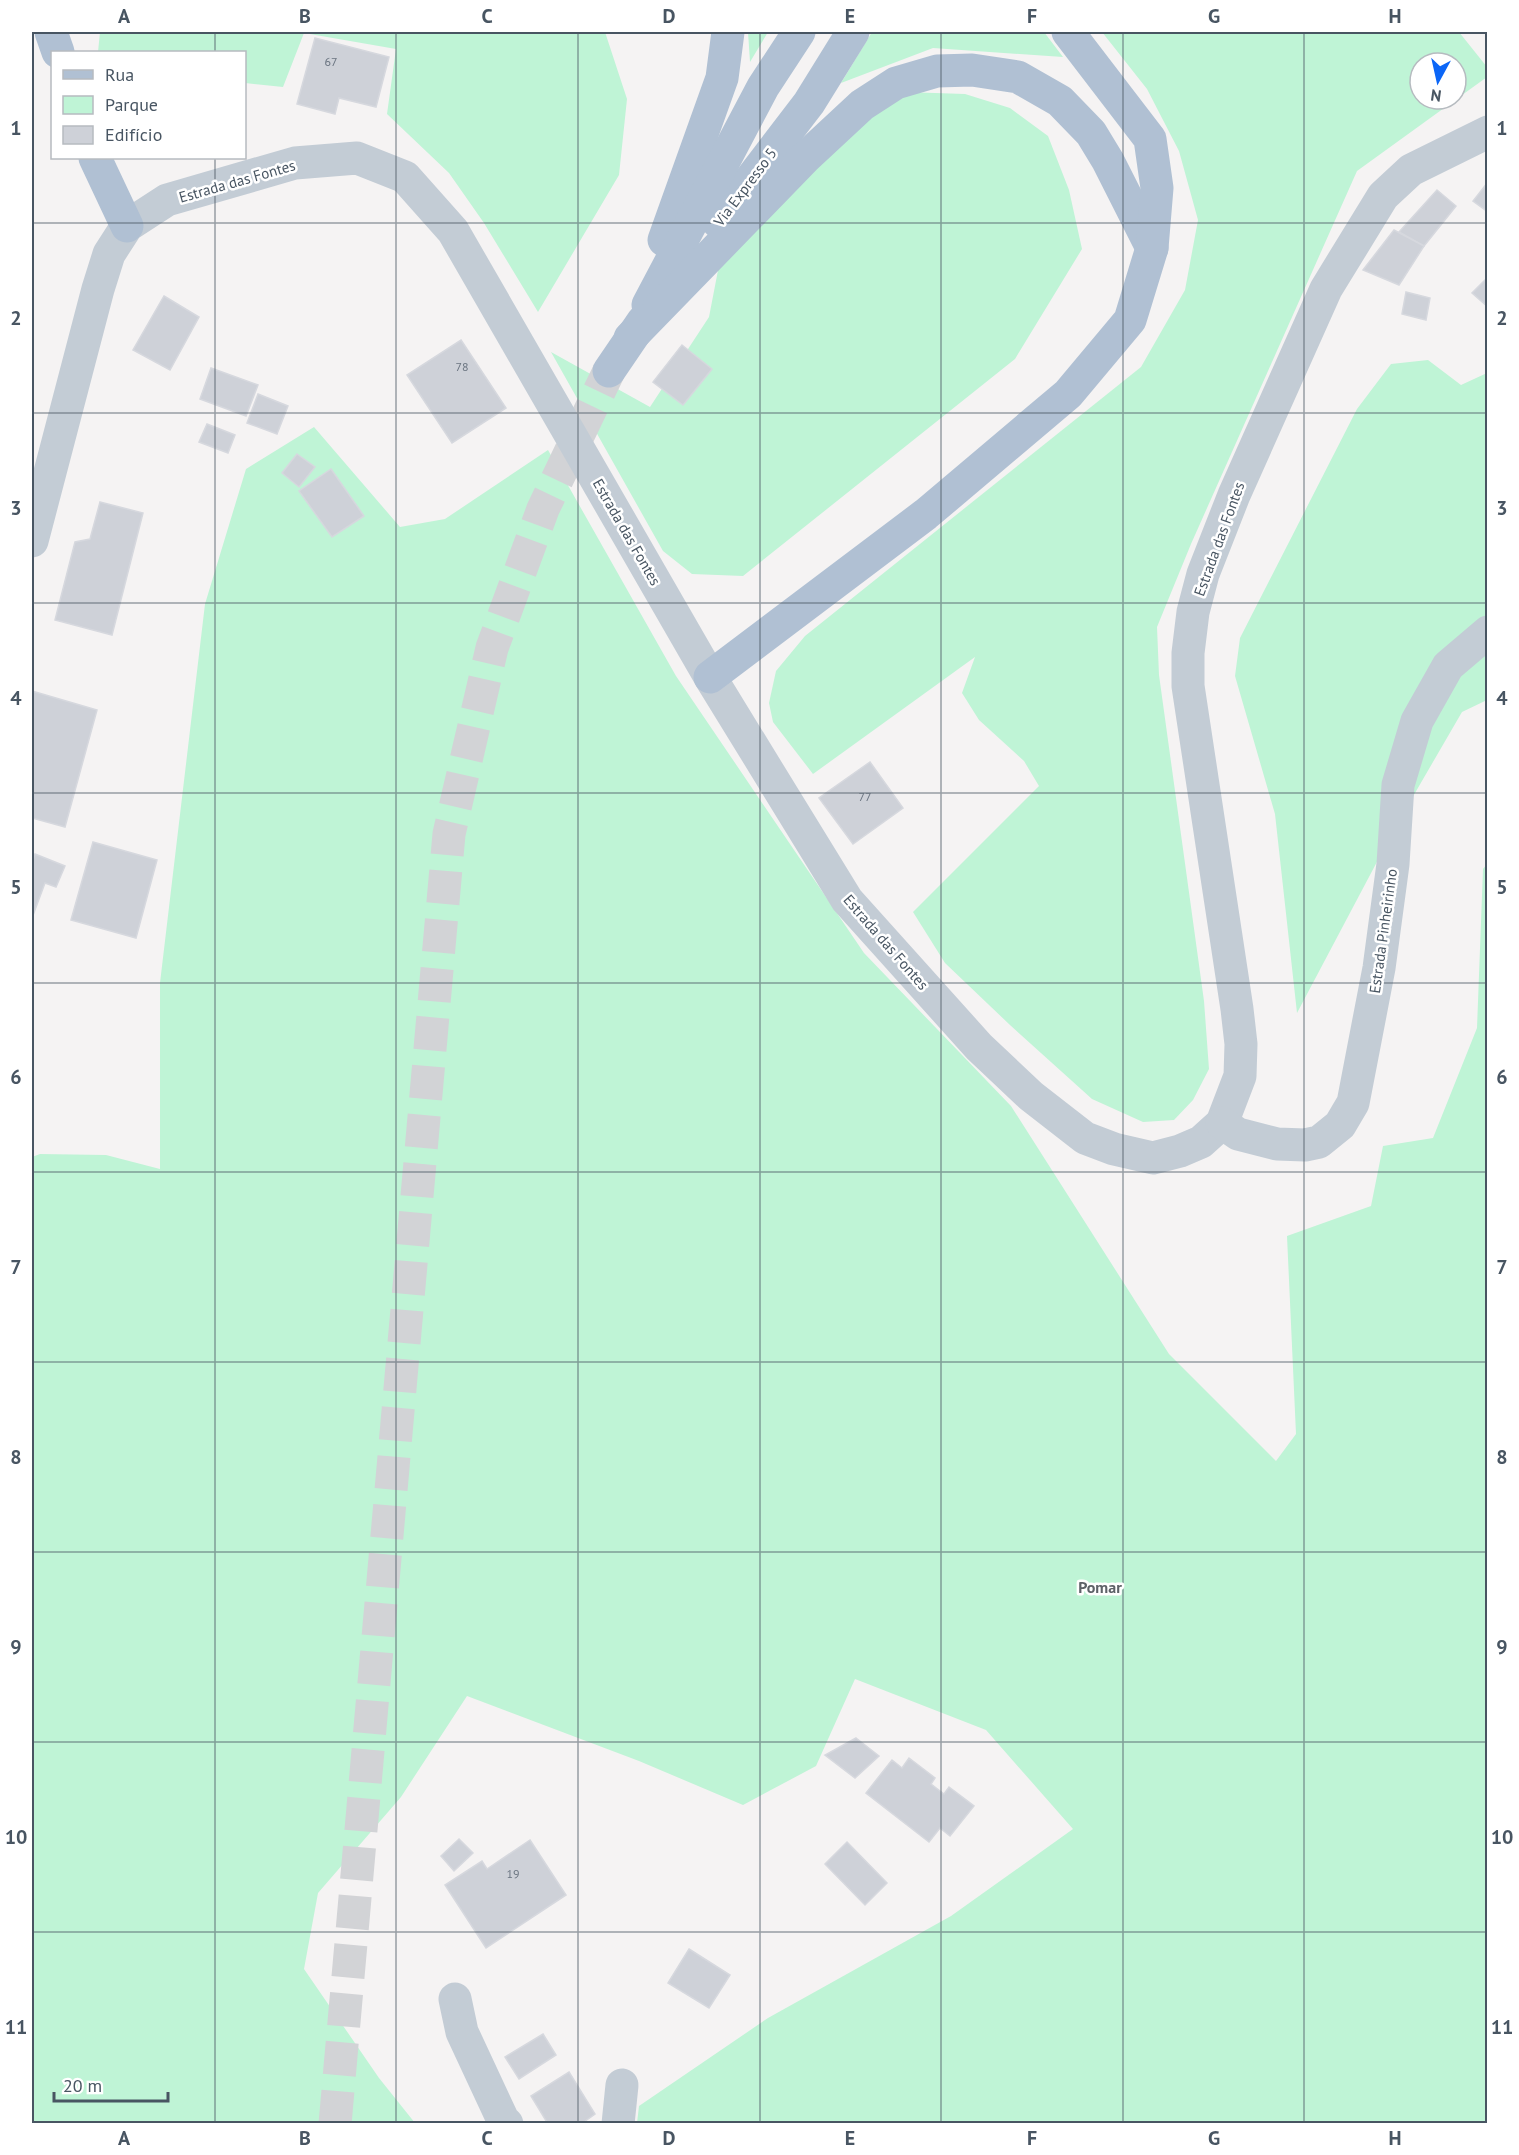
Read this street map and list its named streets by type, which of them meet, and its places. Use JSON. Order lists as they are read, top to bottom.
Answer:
{
  "streets": {
    "main road": ["Via Expresso 5"],
    "street": ["Estrada das Fontes", "Estrada Pinheirinho"]
  },
  "crossings": [
    ["Estrada das Fontes", "Estrada Pinheirinho"]
  ],
  "districts": ["Pomar"],
  "house_numbers": [
    "67",
    "78",
    "77",
    "19"
  ],
  "legend": ["Rua", "Parque", "Edifício"],
  "scale_bar": "20 m",
  "north": "bottom",
  "grid": {
    "columns": [
      "A",
      "B",
      "C",
      "D",
      "E",
      "F",
      "G",
      "H"
    ],
    "rows": [
      "1",
      "2",
      "3",
      "4",
      "5",
      "6",
      "7",
      "8",
      "9",
      "10",
      "11"
    ]
  }
}
